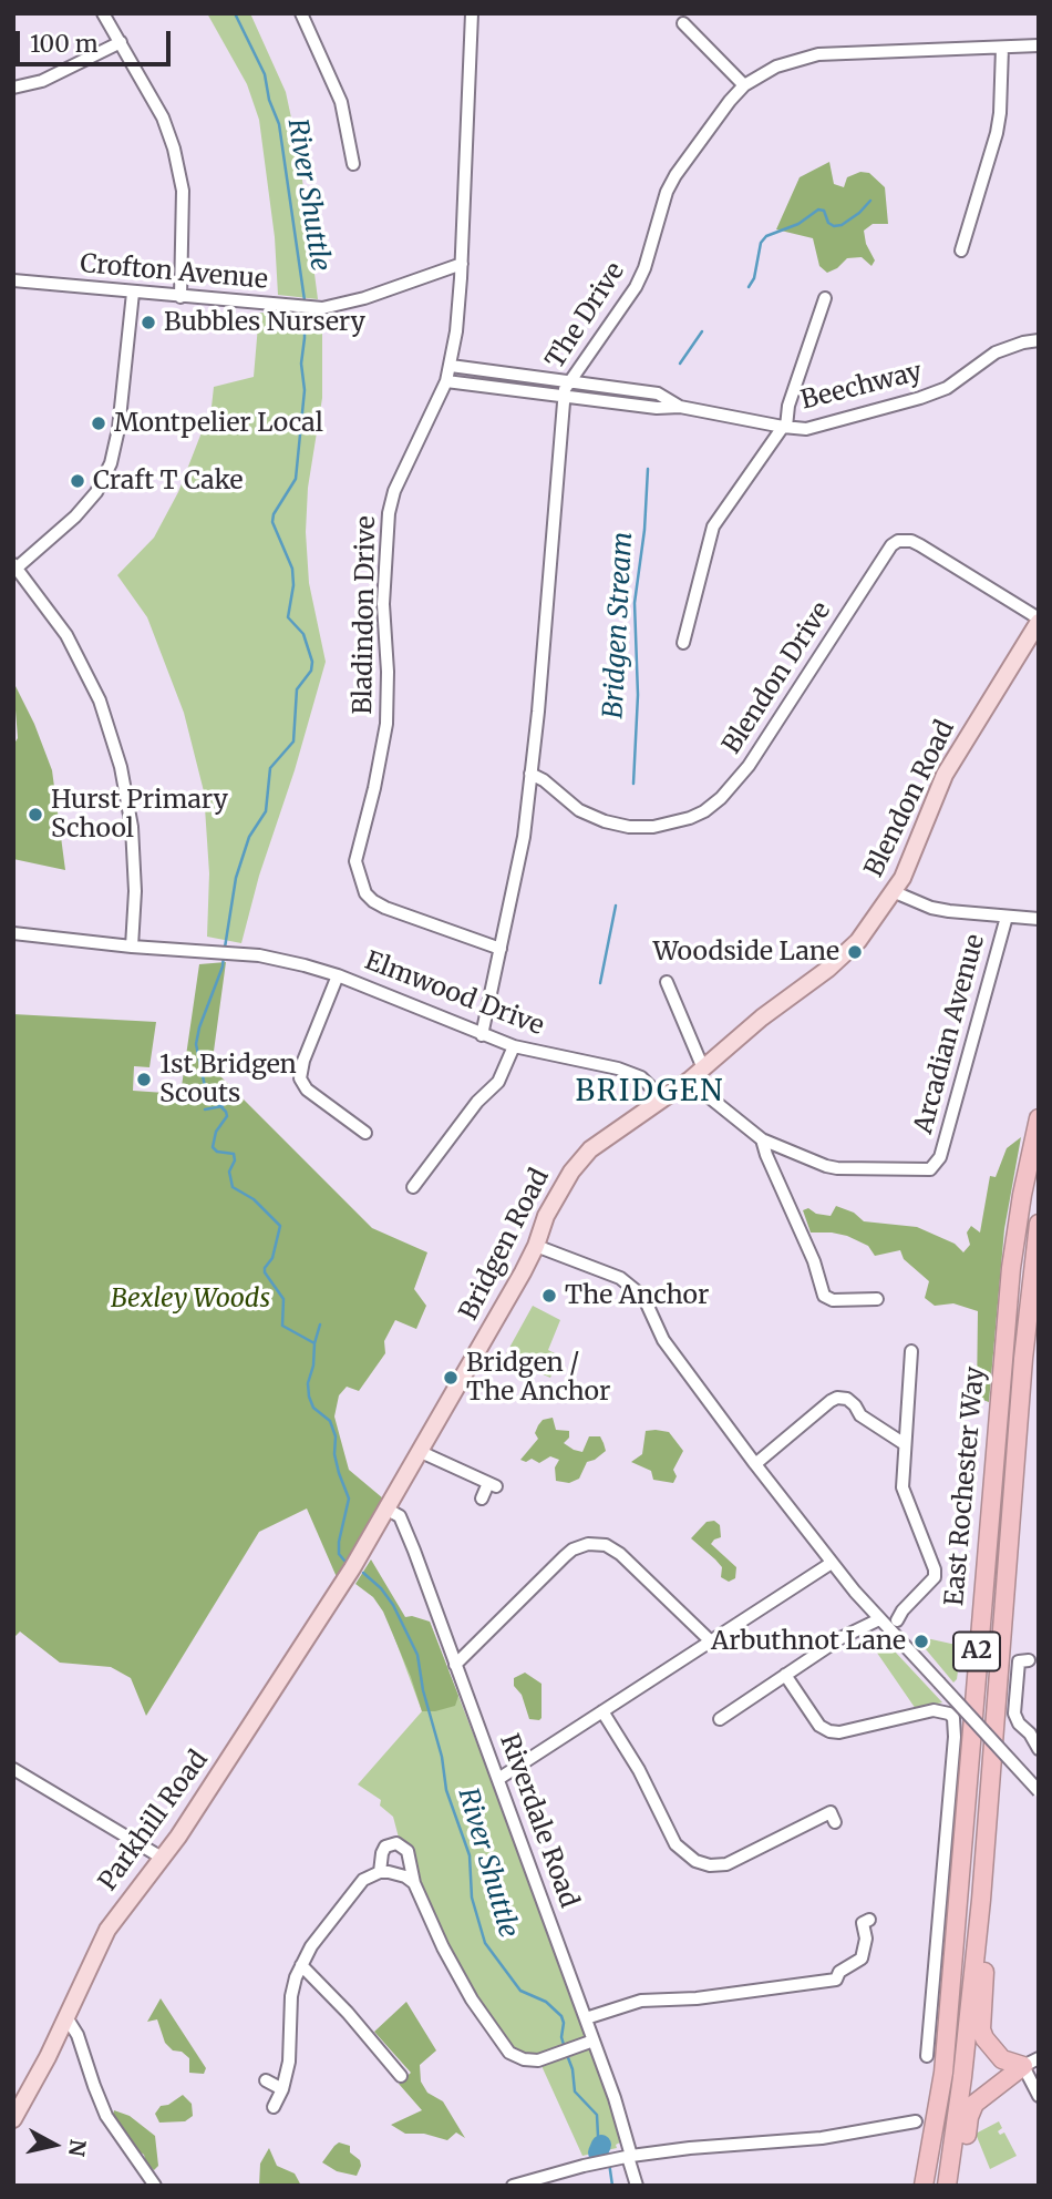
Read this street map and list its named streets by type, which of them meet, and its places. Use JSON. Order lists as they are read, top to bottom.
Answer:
{
  "streets": {
    "highway": ["East Rochester Way", "A2"],
    "main road": ["Blendon Road", "Bridgen Road", "Parkhill Road"],
    "street": [
      "Crofton Avenue",
      "The Drive",
      "Beechway",
      "Bladindon Drive",
      "Blendon Drive",
      "Elmwood Drive",
      "Arcadian Avenue",
      "Riverdale Road"
    ]
  },
  "crossings": [
    ["Crofton Avenue", "Bladindon Drive"],
    ["The Drive", "Bladindon Drive"],
    ["The Drive", "Blendon Drive"],
    ["The Drive", "Elmwood Drive"],
    ["Blendon Drive", "Blendon Road"],
    ["Blendon Road", "Elmwood Drive"],
    ["Blendon Road", "Arcadian Avenue"],
    ["Blendon Road", "Bridgen Road"],
    ["Elmwood Drive", "Bridgen Road"],
    ["Bridgen Road", "Parkhill Road"],
    ["Bridgen Road", "Riverdale Road"],
    ["East Rochester Way", "A2"]
  ],
  "districts": ["BRIDGEN"],
  "water": ["River Shuttle", "Bridgen Stream"],
  "parks": ["Bexley Woods"],
  "places": [
    "Bubbles Nursery",
    "Montpelier Local",
    "Craft T Cake",
    "Hurst Primary School",
    "Woodside Lane",
    "1st Bridgen Scouts",
    "The Anchor",
    "Bridgen / The Anchor",
    "Arbuthnot Lane"
  ],
  "scale_bar": "100 m",
  "north": "right"
}
